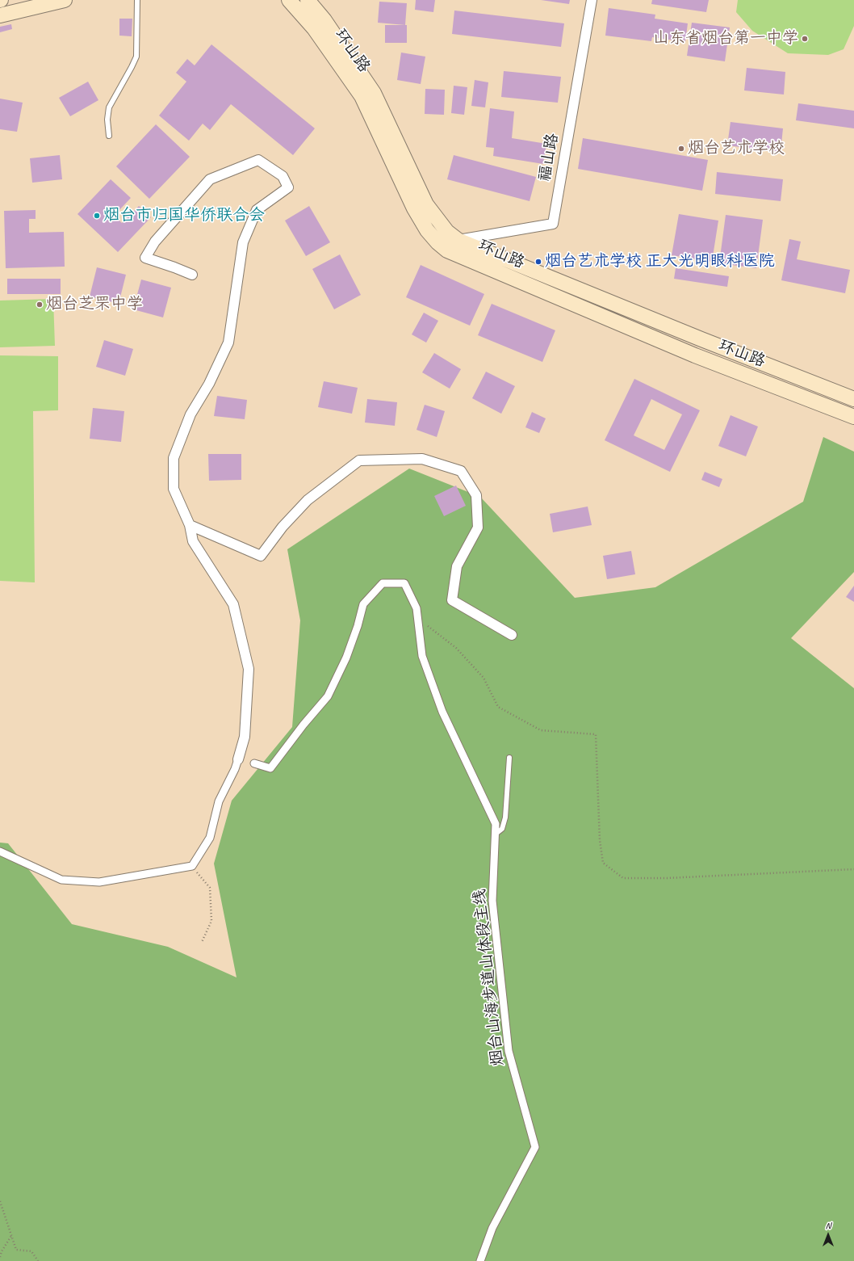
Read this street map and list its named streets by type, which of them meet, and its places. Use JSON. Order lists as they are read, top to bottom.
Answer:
{
  "streets": {
    "main road": ["环山路"],
    "street": ["福山路", "烟台山海步道山体段主线"]
  },
  "crossings": [
    ["环山路", "福山路"]
  ],
  "places": [
    "山东省烟台第一中学",
    "烟台艺术学校",
    "烟台市归国华侨联合会",
    "烟台艺术学校 正大光明眼科医院",
    "烟台芝罘中学"
  ],
  "north": "top"
}
